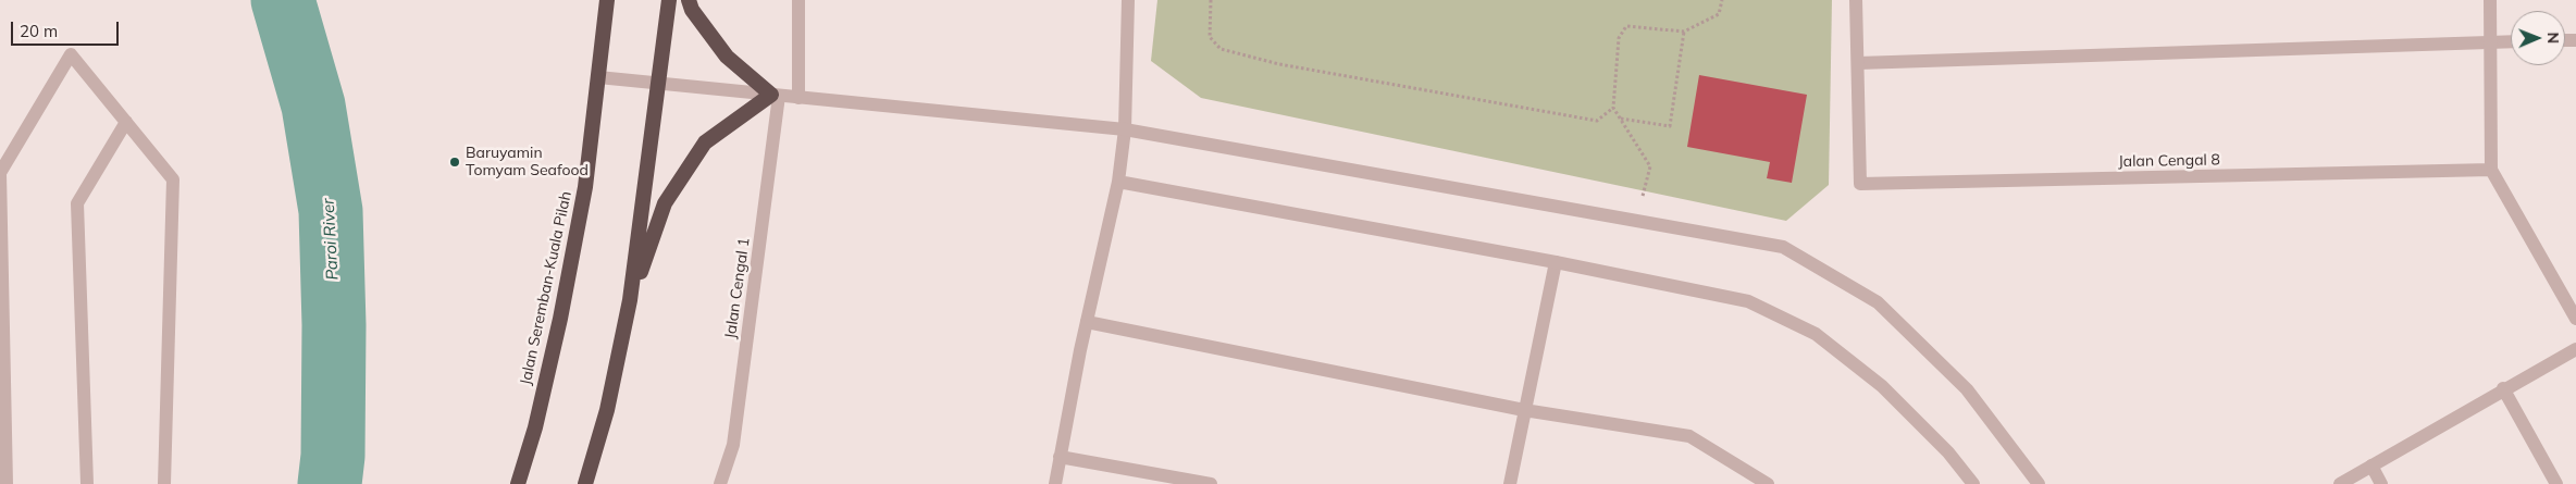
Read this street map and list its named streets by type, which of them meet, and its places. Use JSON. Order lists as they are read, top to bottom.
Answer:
{
  "streets": {
    "highway": ["Jalan Seremban-Kuala Pilah"],
    "street": ["Jalan Cengal 8", "Jalan Cengal 1"]
  },
  "water": ["Paroi River"],
  "places": ["Baruyamin Tomyam Seafood"],
  "scale_bar": "20 m",
  "north": "right"
}
